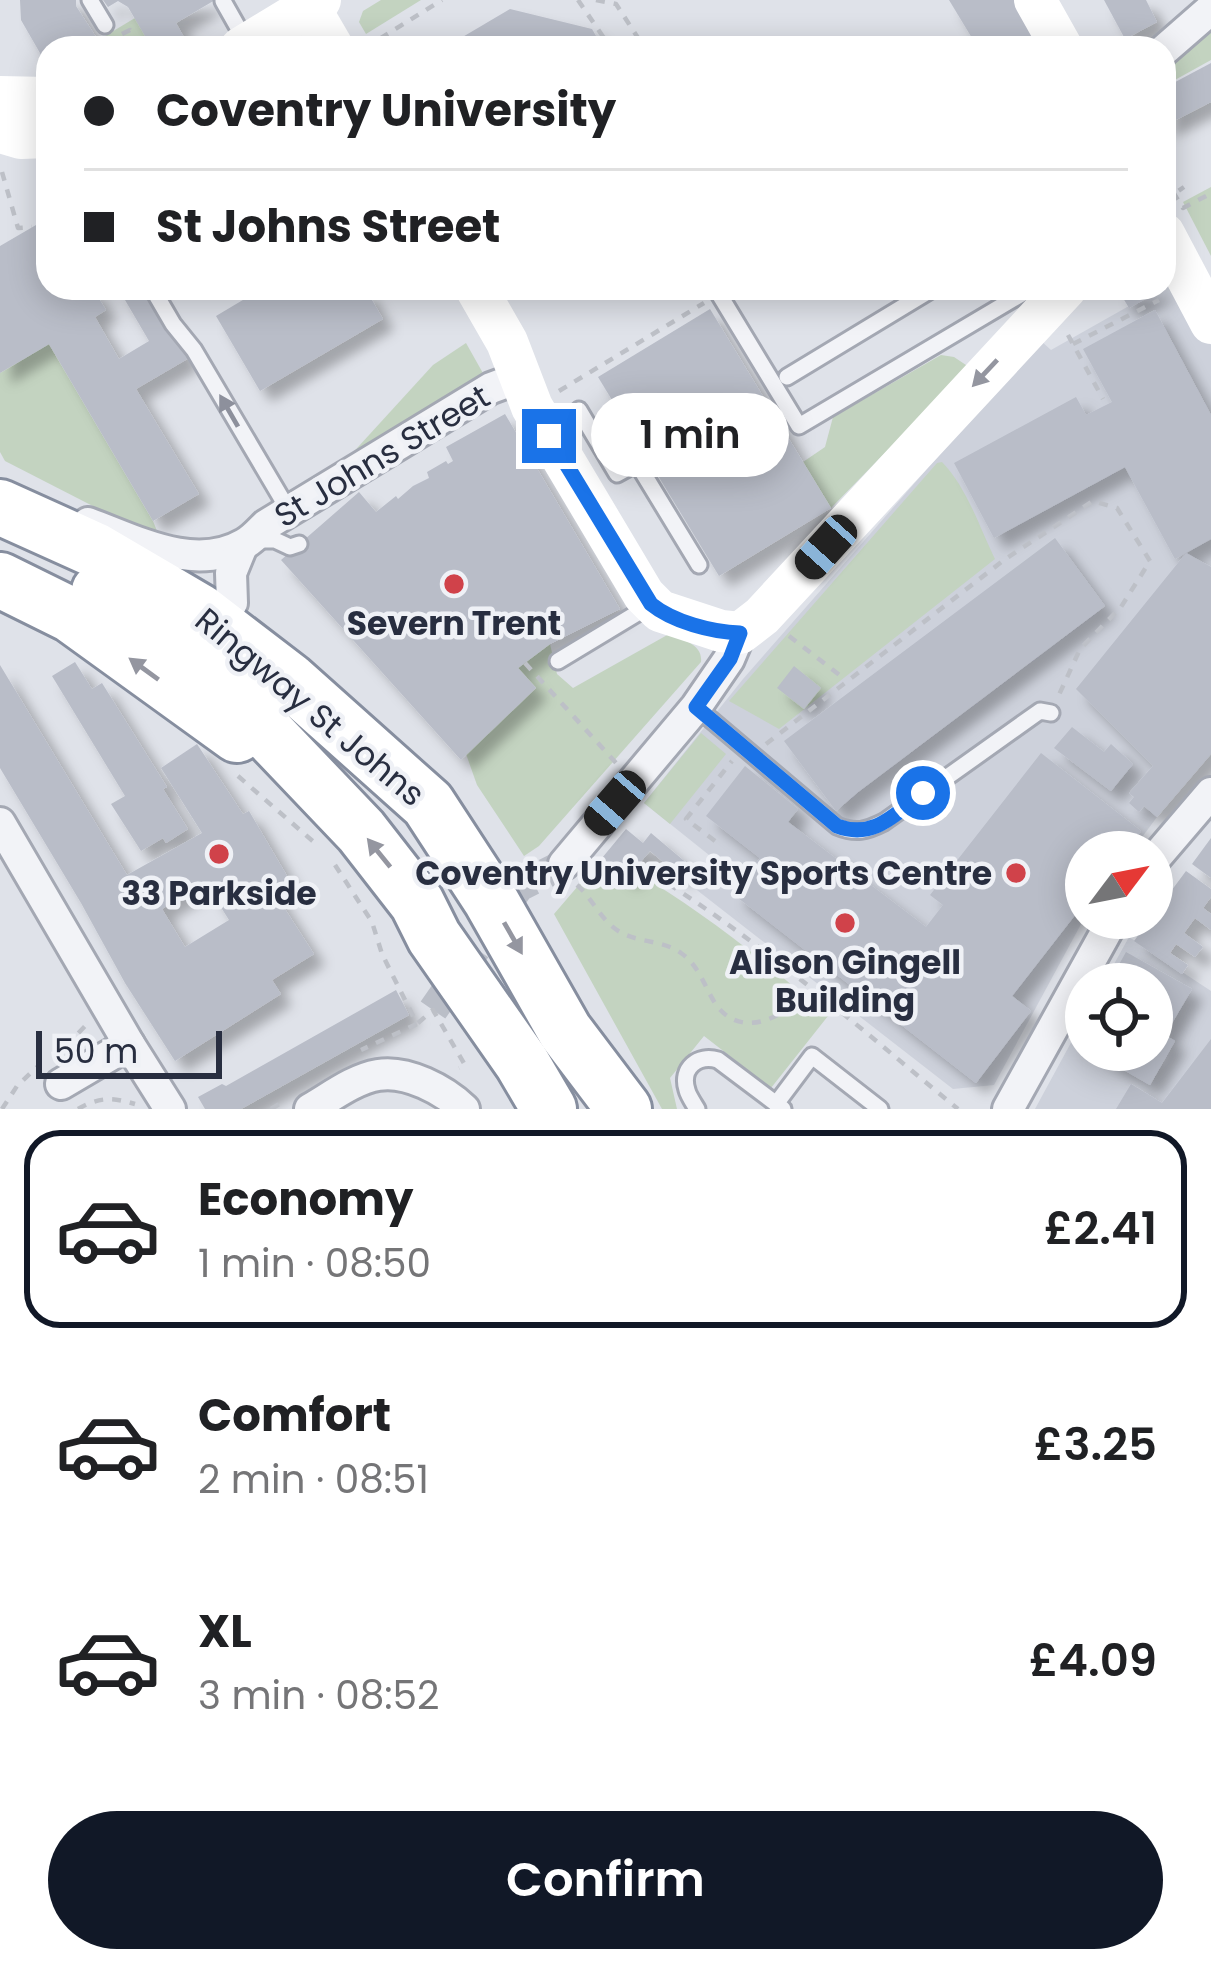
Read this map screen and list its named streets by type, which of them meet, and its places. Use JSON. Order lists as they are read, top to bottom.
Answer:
{
  "streets": {
    "highway": ["Ringway St Johns"],
    "main road": ["St Johns Street"]
  },
  "places": [
    "Severn Trent",
    "33 Parkside",
    "Coventry University Sports Centre",
    "Alison Gingell Building"
  ],
  "scale_bar": "50 m",
  "north": "top right",
  "page": {
    "banner": ["Coventry University", "St Johns Street"],
    "bubble": "1 min",
    "scale": "50 m",
    "list": [
      {
        "name": "Economy",
        "note": "1 min · 08:50",
        "value": "£2.41"
      },
      {
        "name": "Comfort",
        "note": "2 min · 08:51",
        "value": "£3.25"
      },
      {
        "name": "XL",
        "note": "3 min · 08:52",
        "value": "£4.09"
      }
    ],
    "buttons": "Confirm"
  }
}
